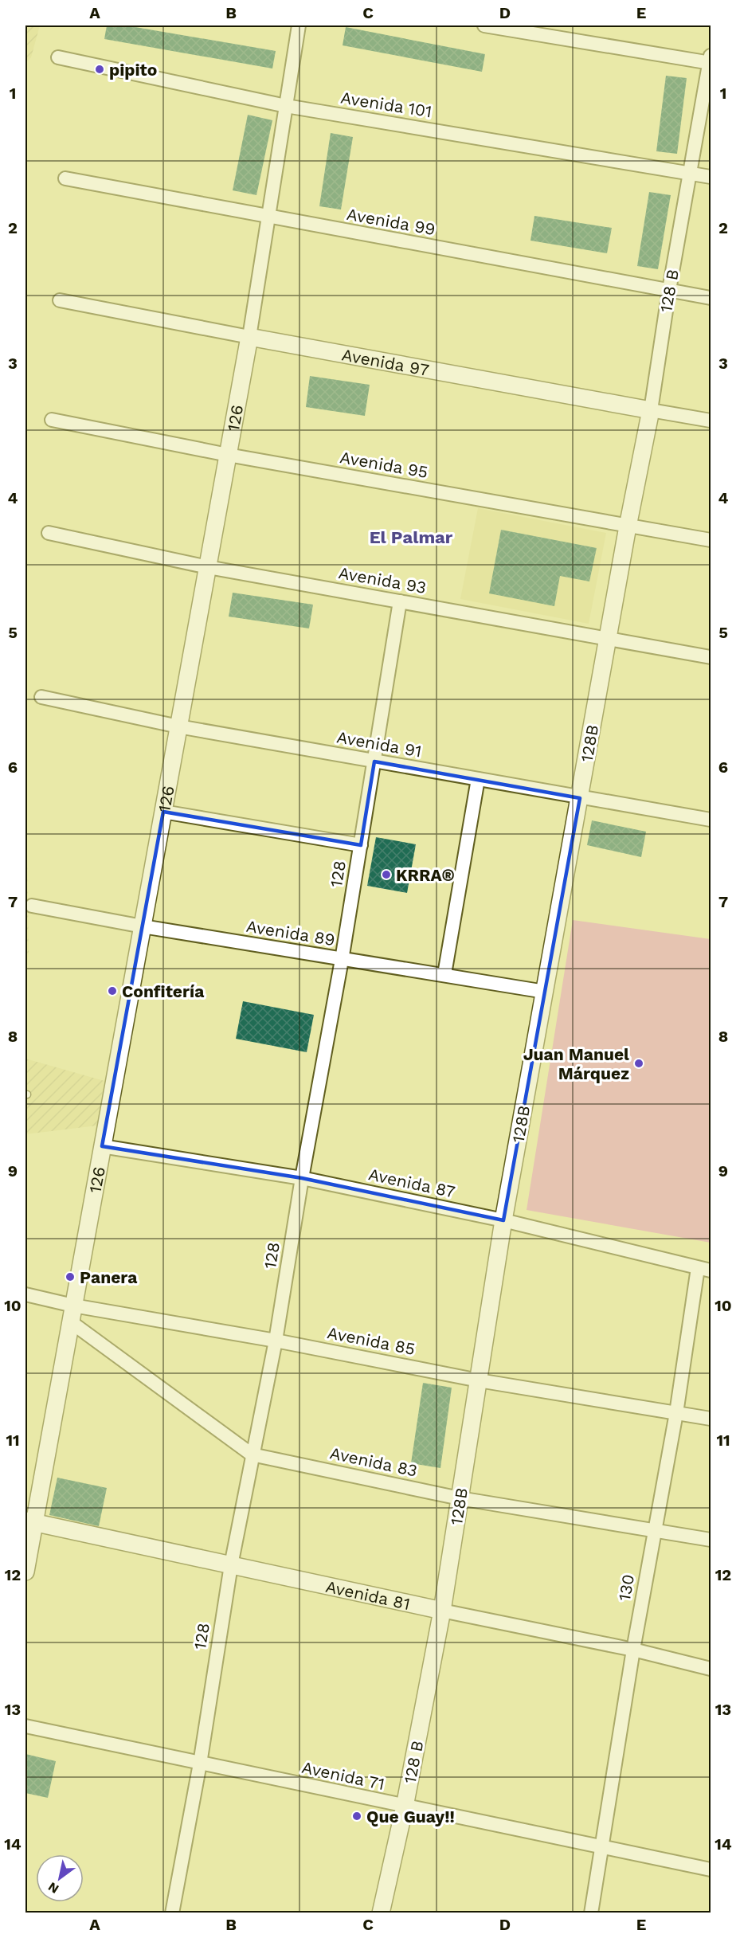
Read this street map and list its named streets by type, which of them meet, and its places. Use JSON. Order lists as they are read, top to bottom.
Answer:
{
  "streets": {
    "street": [
      "Avenida 101",
      "Avenida 99",
      "128 B",
      "Avenida 97",
      "126",
      "Avenida 95",
      "Avenida 93",
      "128B",
      "Avenida 91",
      "128",
      "Avenida 89",
      "Avenida 87",
      "Avenida 85",
      "Avenida 83",
      "130",
      "Avenida 81",
      "Avenida 71"
    ]
  },
  "crossings": [
    ["Avenida 101", "128 B"],
    ["Avenida 101", "126"],
    ["Avenida 99", "128 B"],
    ["Avenida 99", "126"],
    ["128 B", "Avenida 97"],
    ["128 B", "Avenida 95"],
    ["128 B", "128B"],
    ["128 B", "Avenida 81"],
    ["128 B", "Avenida 71"],
    ["Avenida 97", "126"],
    ["126", "Avenida 95"],
    ["126", "Avenida 93"],
    ["126", "Avenida 91"],
    ["126", "Avenida 89"],
    ["126", "Avenida 87"],
    ["126", "Avenida 85"],
    ["126", "Avenida 83"],
    ["126", "Avenida 81"],
    ["Avenida 95", "128B"],
    ["Avenida 93", "128B"],
    ["Avenida 93", "128"],
    ["128B", "Avenida 91"],
    ["128B", "Avenida 89"],
    ["128B", "Avenida 87"],
    ["128B", "Avenida 85"],
    ["128B", "Avenida 83"],
    ["128B", "Avenida 81"],
    ["Avenida 91", "128"],
    ["128", "Avenida 89"],
    ["128", "Avenida 87"],
    ["128", "Avenida 85"],
    ["128", "Avenida 83"],
    ["128", "Avenida 81"],
    ["128", "Avenida 71"],
    ["Avenida 87", "130"],
    ["Avenida 85", "Avenida 83"],
    ["Avenida 85", "130"],
    ["Avenida 83", "130"],
    ["130", "Avenida 81"],
    ["130", "Avenida 71"]
  ],
  "districts": ["El Palmar"],
  "places": [
    "pipito",
    "KRRA®",
    "Confitería",
    "Juan Manuel Márquez",
    "Panera",
    "Que Guay!!"
  ],
  "north": "bottom left",
  "grid": {
    "columns": [
      "A",
      "B",
      "C",
      "D",
      "E"
    ],
    "rows": [
      "1",
      "2",
      "3",
      "4",
      "5",
      "6",
      "7",
      "8",
      "9",
      "10",
      "11",
      "12",
      "13",
      "14"
    ]
  }
}
